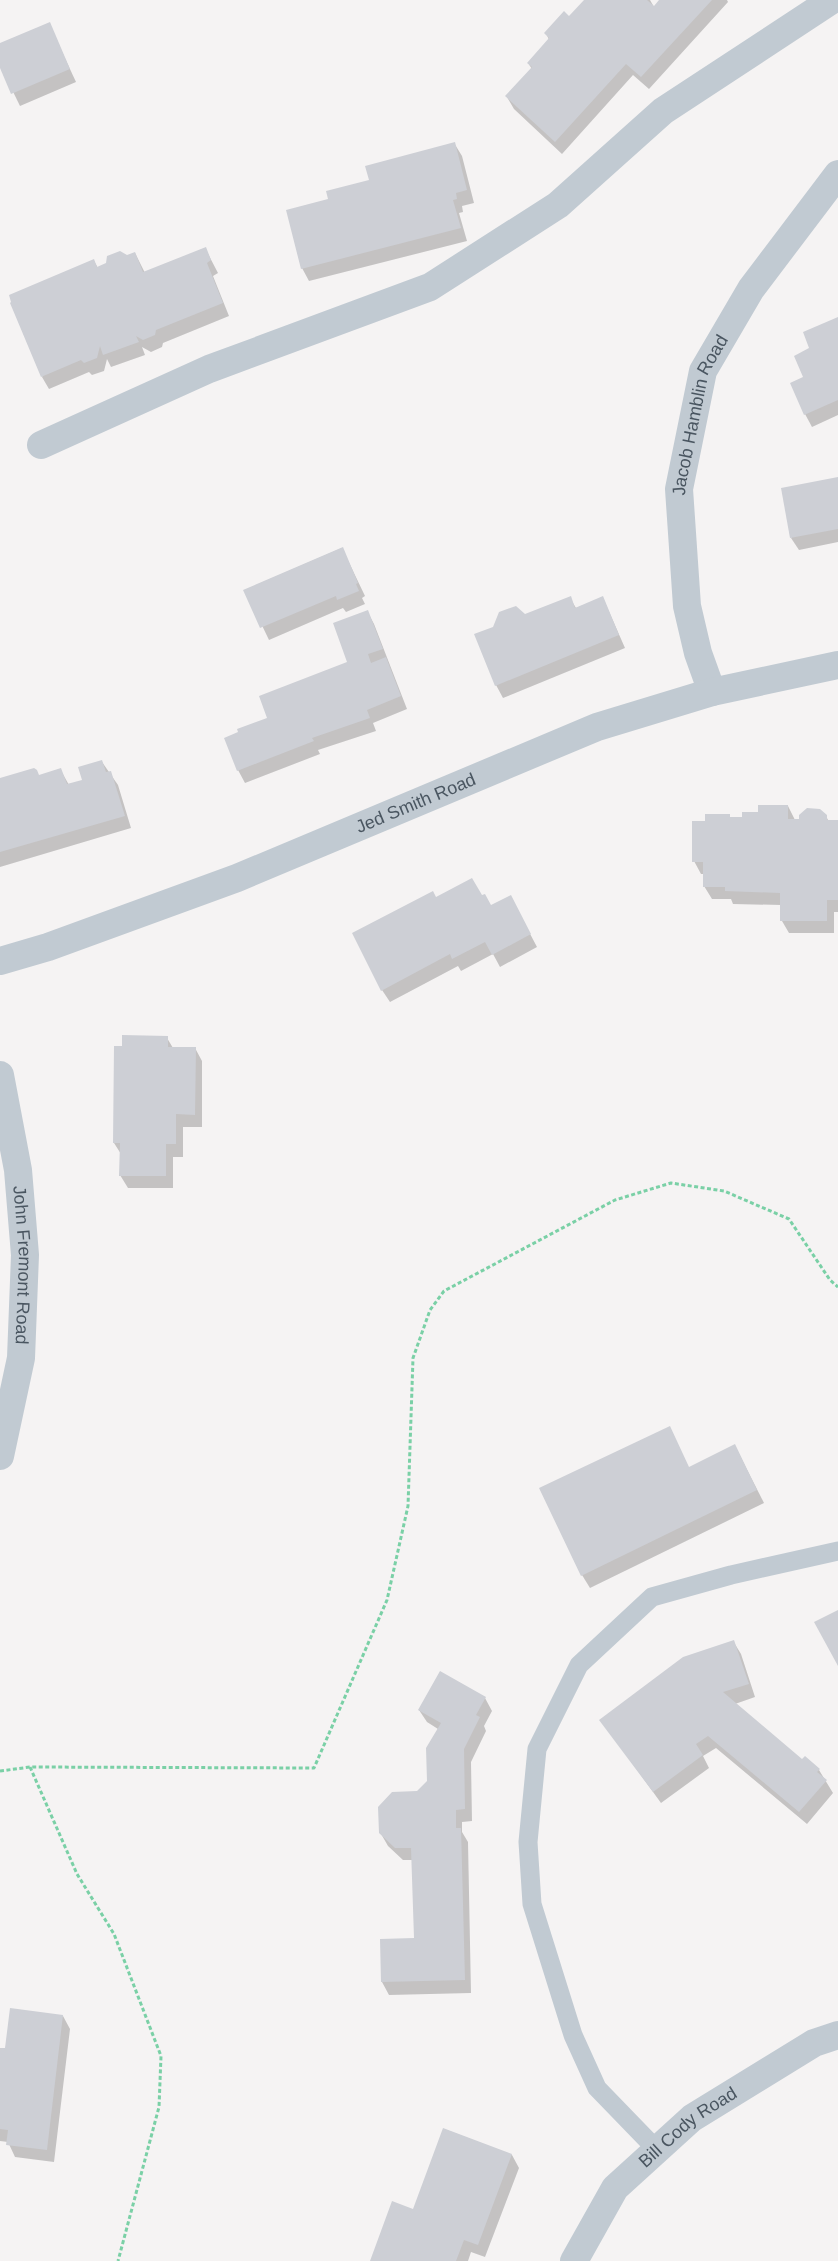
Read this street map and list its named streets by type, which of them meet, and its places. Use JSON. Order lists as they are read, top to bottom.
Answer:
{
  "streets": {
    "street": [
      "Jacob Hamblin Road",
      "Jed Smith Road",
      "John Fremont Road",
      "Bill Cody Road"
    ]
  },
  "crossings": [
    ["Jacob Hamblin Road", "Jed Smith Road"]
  ]
}
